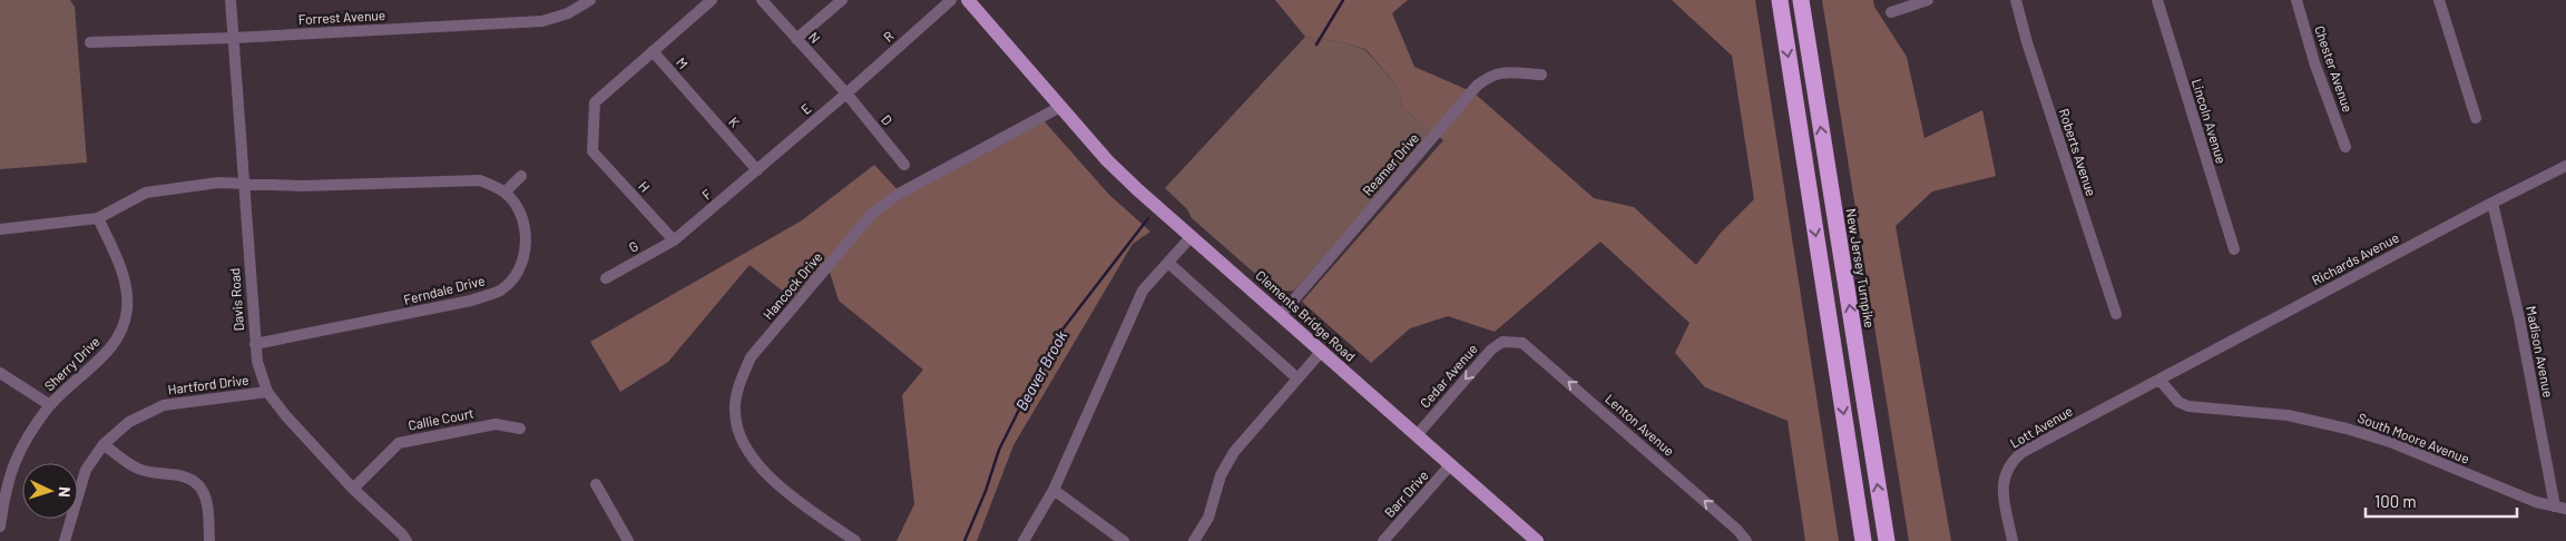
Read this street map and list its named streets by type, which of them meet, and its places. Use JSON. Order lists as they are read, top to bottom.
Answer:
{
  "streets": {
    "highway": ["New Jersey Turnpike"],
    "main road": ["Clements Bridge Road"],
    "street": [
      "Forrest Avenue",
      "R",
      "N",
      "M",
      "Chester Avenue",
      "E",
      "D",
      "Lincoln Avenue",
      "K",
      "Roberts Avenue",
      "Reamer Drive",
      "H",
      "F",
      "G",
      "Richards Avenue",
      "Hancock Drive",
      "Ferndale Drive",
      "Davis Road",
      "Madison Avenue",
      "Sherry Drive",
      "Cedar Avenue",
      "Hartford Drive",
      "Callie Court",
      "Lenton Avenue",
      "Lott Avenue",
      "South Moore Avenue",
      "Barr Drive"
    ]
  },
  "crossings": [
    ["Forrest Avenue", "Davis Road"],
    ["R", "N"],
    ["R", "E"],
    ["R", "D"],
    ["N", "E"],
    ["N", "D"],
    ["M", "K"],
    ["M", "H"],
    ["E", "D"],
    ["E", "K"],
    ["E", "F"],
    ["K", "F"],
    ["Reamer Drive", "Clements Bridge Road"],
    ["H", "F"],
    ["H", "G"],
    ["F", "G"],
    ["Richards Avenue", "Madison Avenue"],
    ["Richards Avenue", "Lott Avenue"],
    ["Richards Avenue", "South Moore Avenue"],
    ["Hancock Drive", "Clements Bridge Road"],
    ["Ferndale Drive", "Davis Road"],
    ["Ferndale Drive", "Sherry Drive"],
    ["Davis Road", "Hartford Drive"],
    ["Davis Road", "Callie Court"],
    ["Clements Bridge Road", "Cedar Avenue"],
    ["Clements Bridge Road", "Barr Drive"],
    ["Madison Avenue", "South Moore Avenue"],
    ["Cedar Avenue", "Lenton Avenue"],
    ["Lott Avenue", "South Moore Avenue"]
  ],
  "one_way": ["Cedar Avenue", "Lenton Avenue"],
  "water": ["Beaver Brook"],
  "scale_bar": "100 m",
  "north": "right"
}
